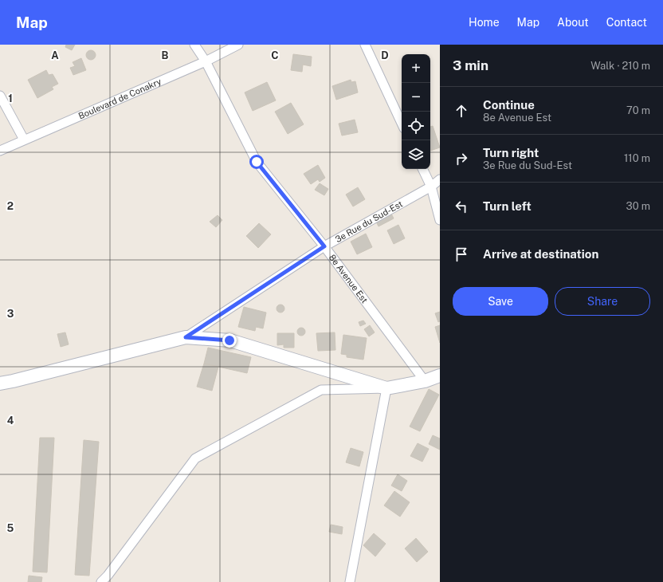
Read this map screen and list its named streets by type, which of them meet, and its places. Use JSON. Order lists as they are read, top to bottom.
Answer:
{
  "streets": {
    "street": ["Boulevard de Conakry", "3e Rue du Sud-Est", "8e Avenue Est"]
  },
  "crossings": [
    ["Boulevard de Conakry", "8e Avenue Est"],
    ["3e Rue du Sud-Est", "8e Avenue Est"]
  ],
  "page": {
    "header": "Map",
    "nav": [
      "Home",
      "Map",
      "About",
      "Contact"
    ],
    "heading": ["3 min", "Walk · 210 m"],
    "map_buttons": ["+", "−"],
    "list": [
      ["Continue", "8e Avenue Est", "70 m"],
      ["Turn right", "3e Rue du Sud-Est", "110 m"],
      ["Turn left", "30 m"],
      "Arrive at destination"
    ],
    "buttons": ["Save", "Share"]
  },
  "grid": {
    "columns": [
      "A",
      "B",
      "C",
      "D"
    ],
    "rows": [
      "1",
      "2",
      "3",
      "4",
      "5"
    ]
  }
}
